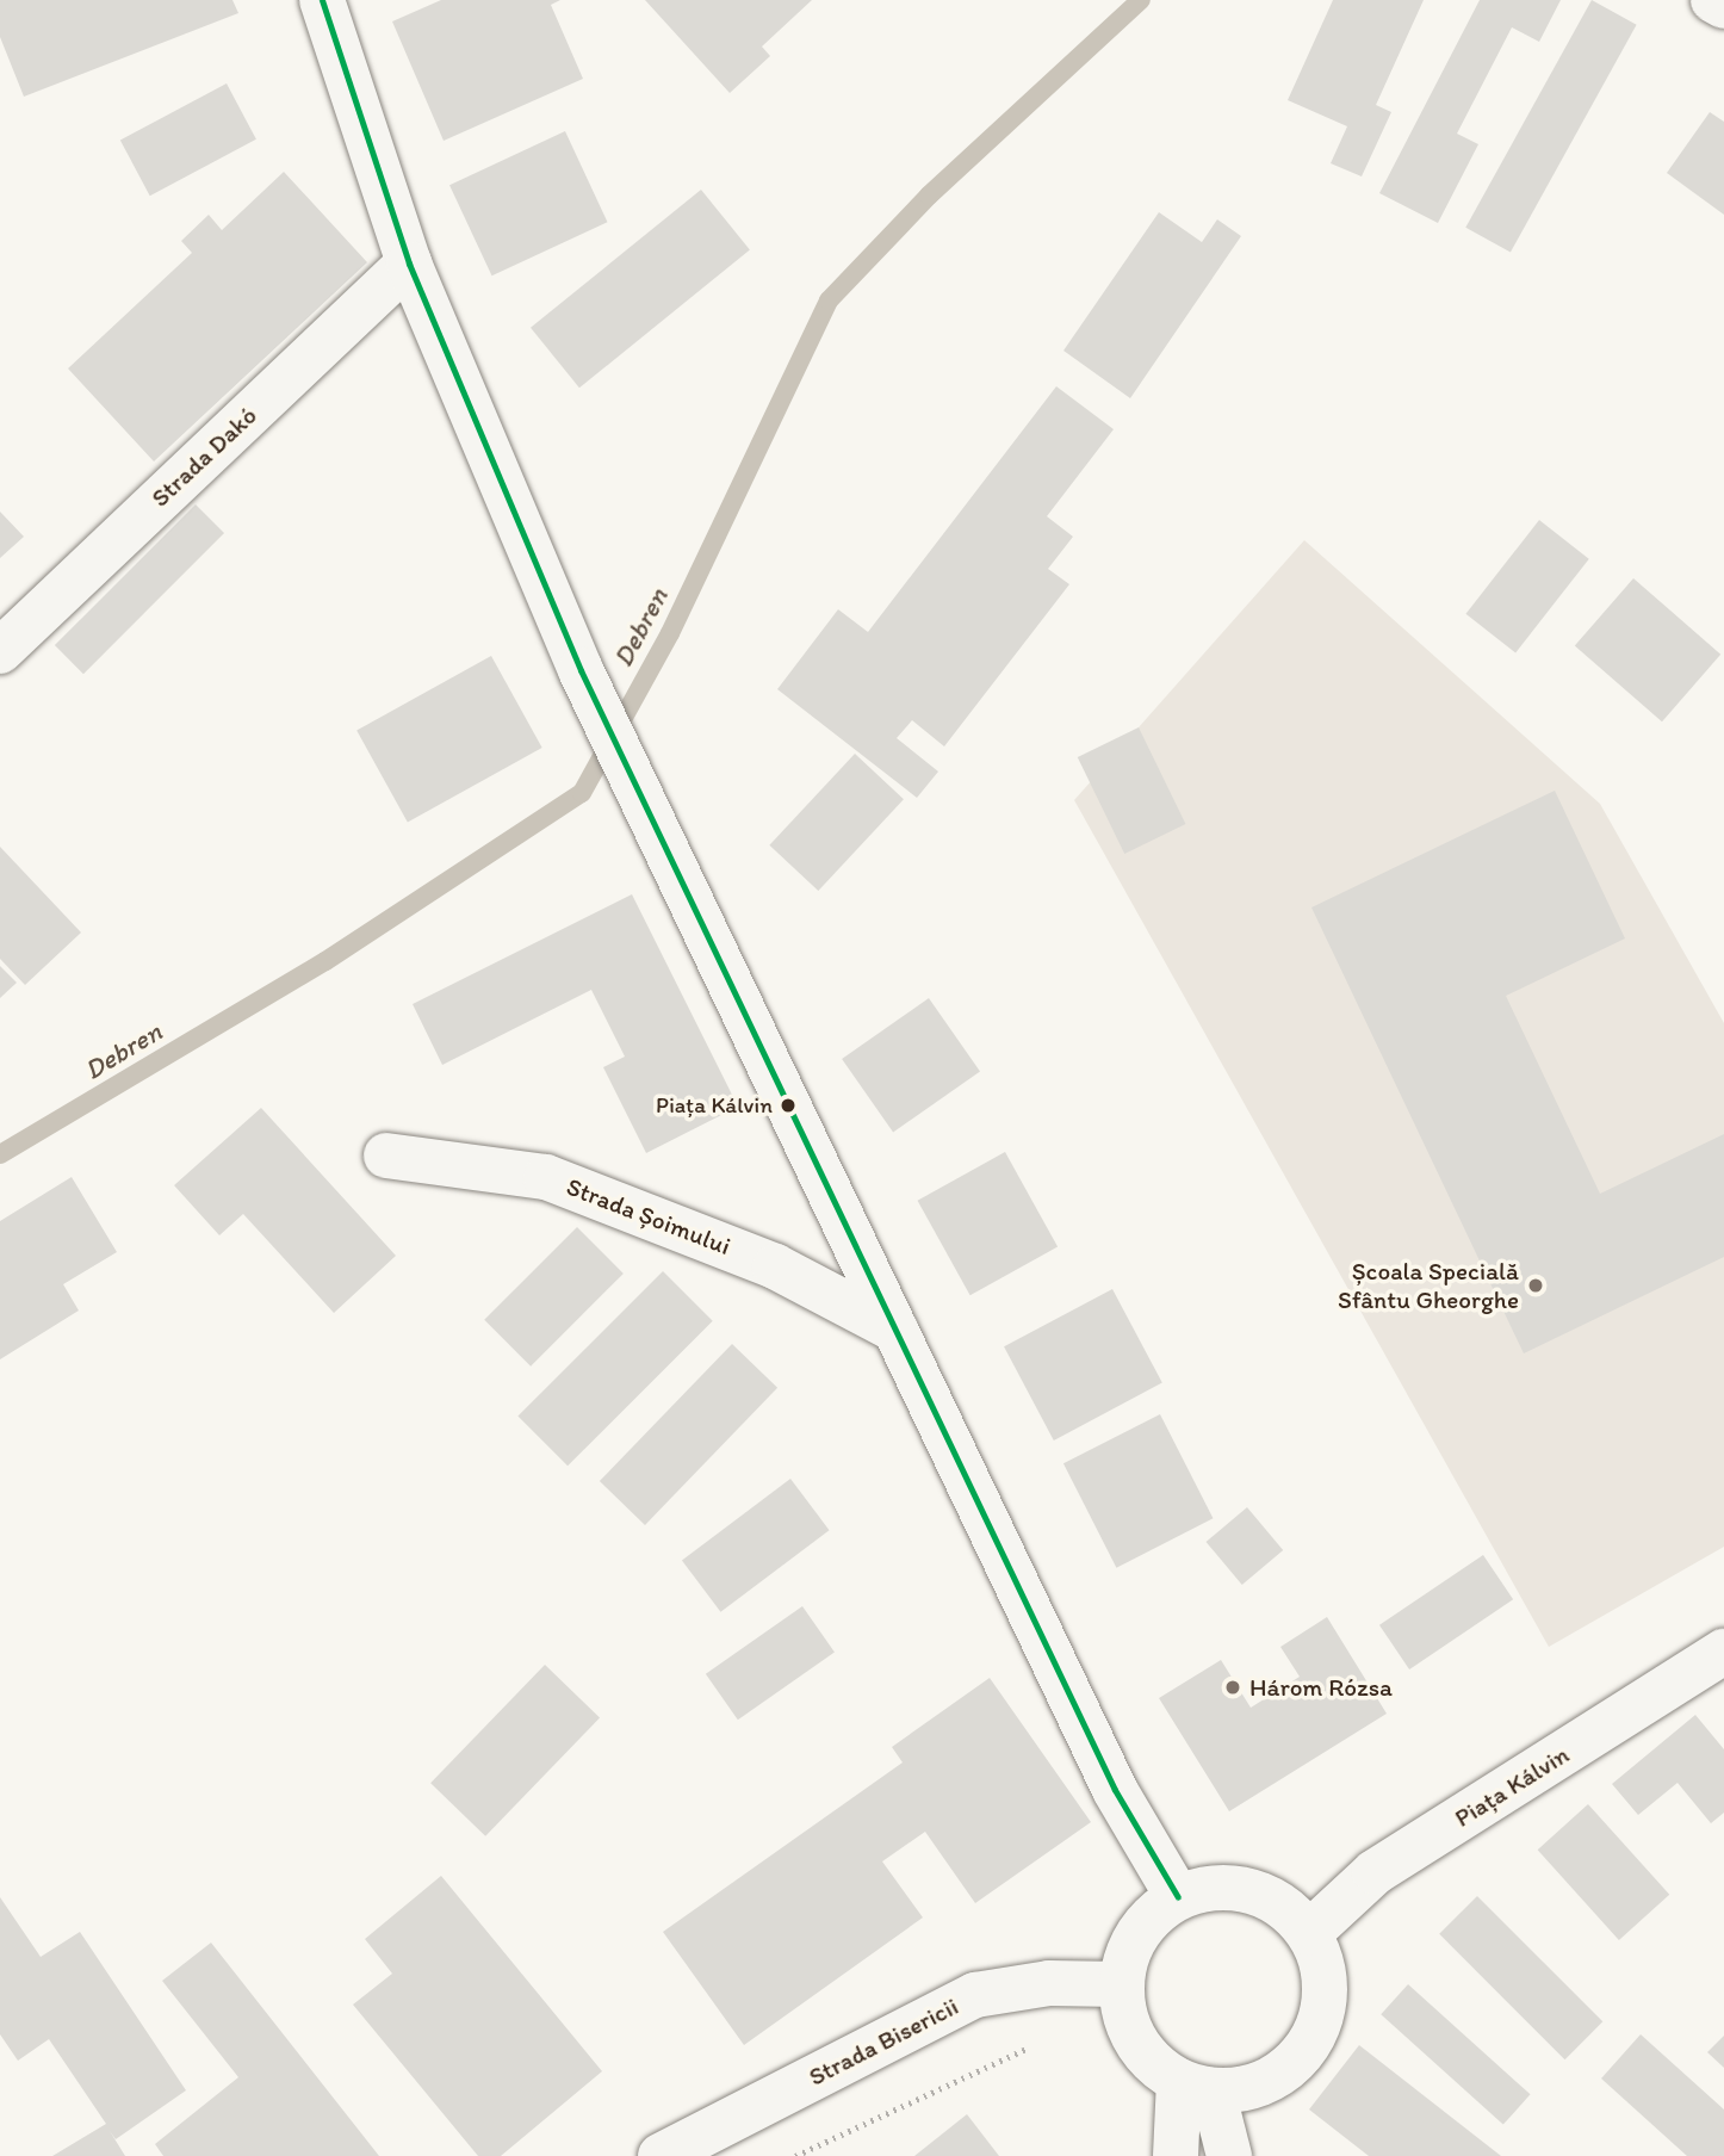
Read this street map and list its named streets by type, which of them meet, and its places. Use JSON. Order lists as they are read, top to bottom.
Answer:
{
  "streets": {
    "main road": [
      "Strada Dakó",
      "Strada Șoimului",
      "Piața Kálvin",
      "Strada Bisericii"
    ]
  },
  "crossings": [
    ["Piața Kálvin", "Strada Bisericii"]
  ],
  "water": ["Debren"],
  "places": ["Piața Kálvin", "Școala Specială Sfântu Gheorghe", "Három Rózsa"]
}
